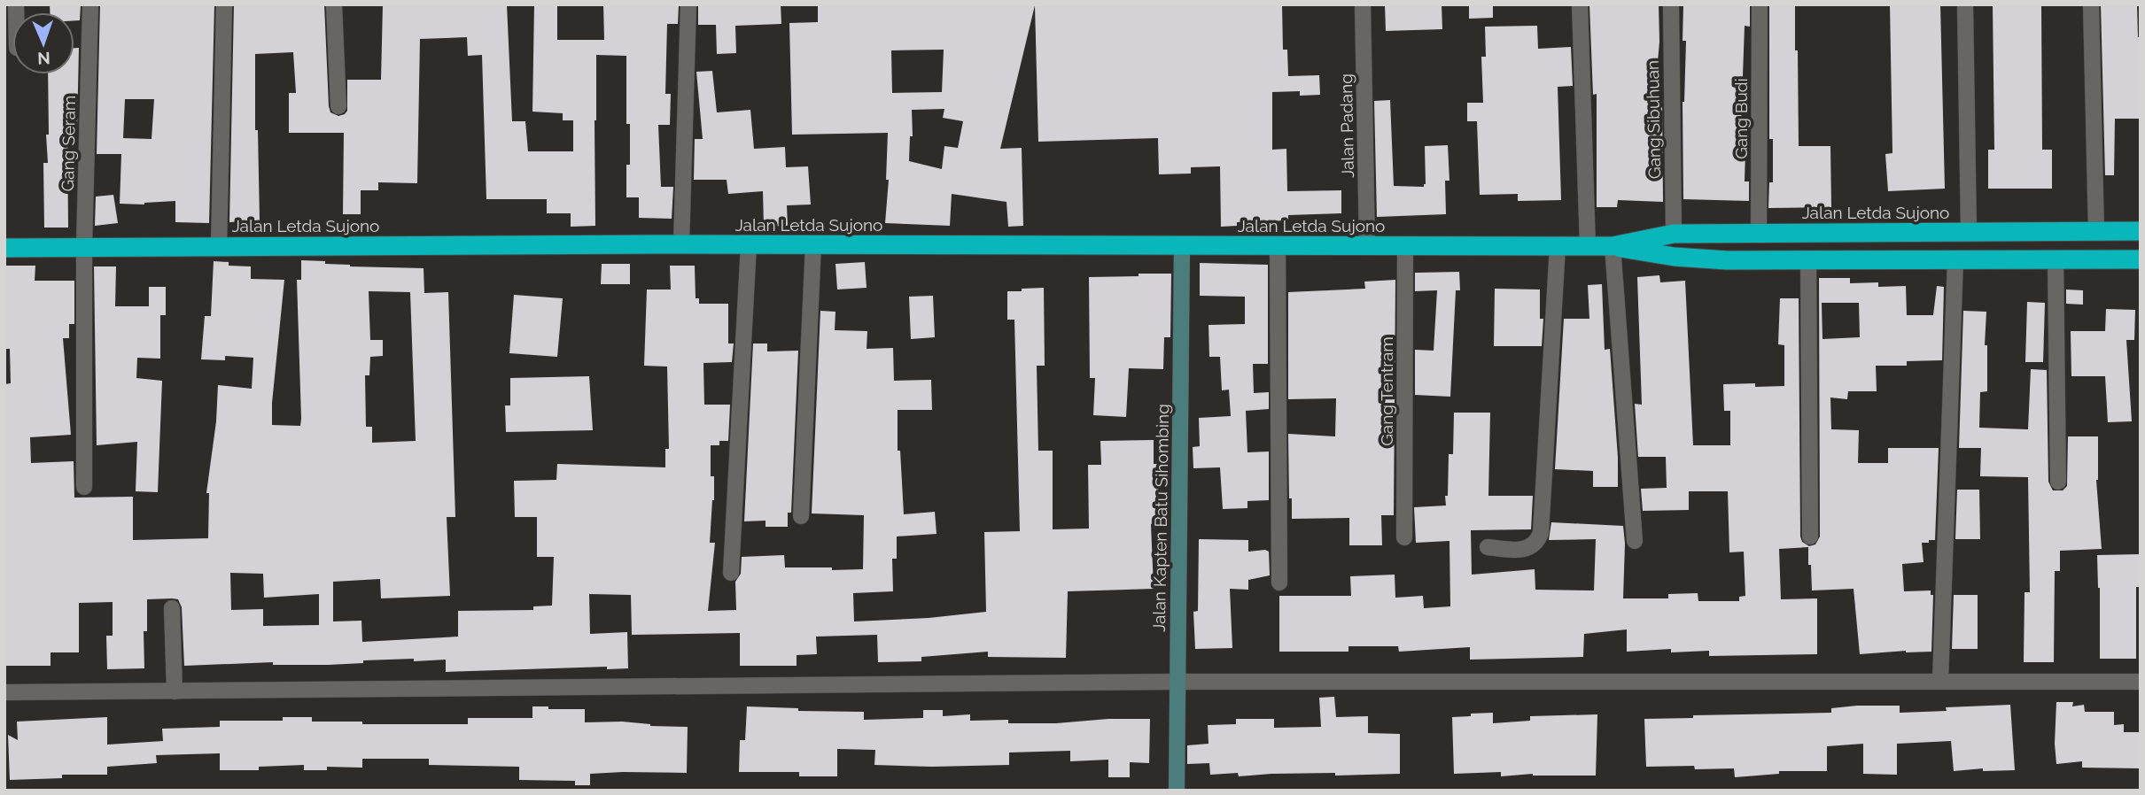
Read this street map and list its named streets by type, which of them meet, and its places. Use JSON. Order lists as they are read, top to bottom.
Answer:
{
  "streets": {
    "highway": ["Jalan Letda Sujono"],
    "street": [
      "Gang Budi",
      "Gang Sibuhuan",
      "Jalan Padang",
      "Gang Seram",
      "Gang Tentram",
      "Jalan Kapten Batu Sihombing"
    ]
  },
  "crossings": [
    ["Gang Budi", "Jalan Letda Sujono"],
    ["Gang Sibuhuan", "Jalan Letda Sujono"],
    ["Jalan Padang", "Jalan Letda Sujono"],
    ["Gang Seram", "Jalan Letda Sujono"],
    ["Jalan Letda Sujono", "Gang Tentram"],
    ["Jalan Letda Sujono", "Jalan Kapten Batu Sihombing"]
  ],
  "north": "bottom"
}
